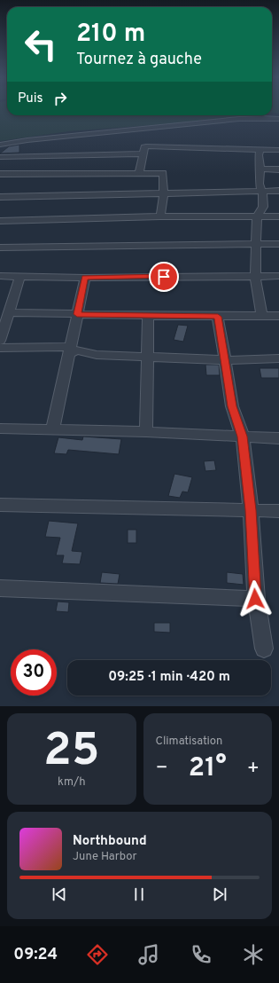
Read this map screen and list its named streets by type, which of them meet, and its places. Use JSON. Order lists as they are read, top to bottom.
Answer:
{
  "page": {
    "turn": ["210 m", "Tournez à gauche"],
    "then": "Puis",
    "limit": "30",
    "trip": "09:25 · 1 min · 420 m",
    "tile": [
      ["25", "km/h"],
      "Climatisation"
    ],
    "heat": ["−", "21°", "+"],
    "song": ["Northbound", "June Harbor"],
    "tabs": "09:24"
  }
}
